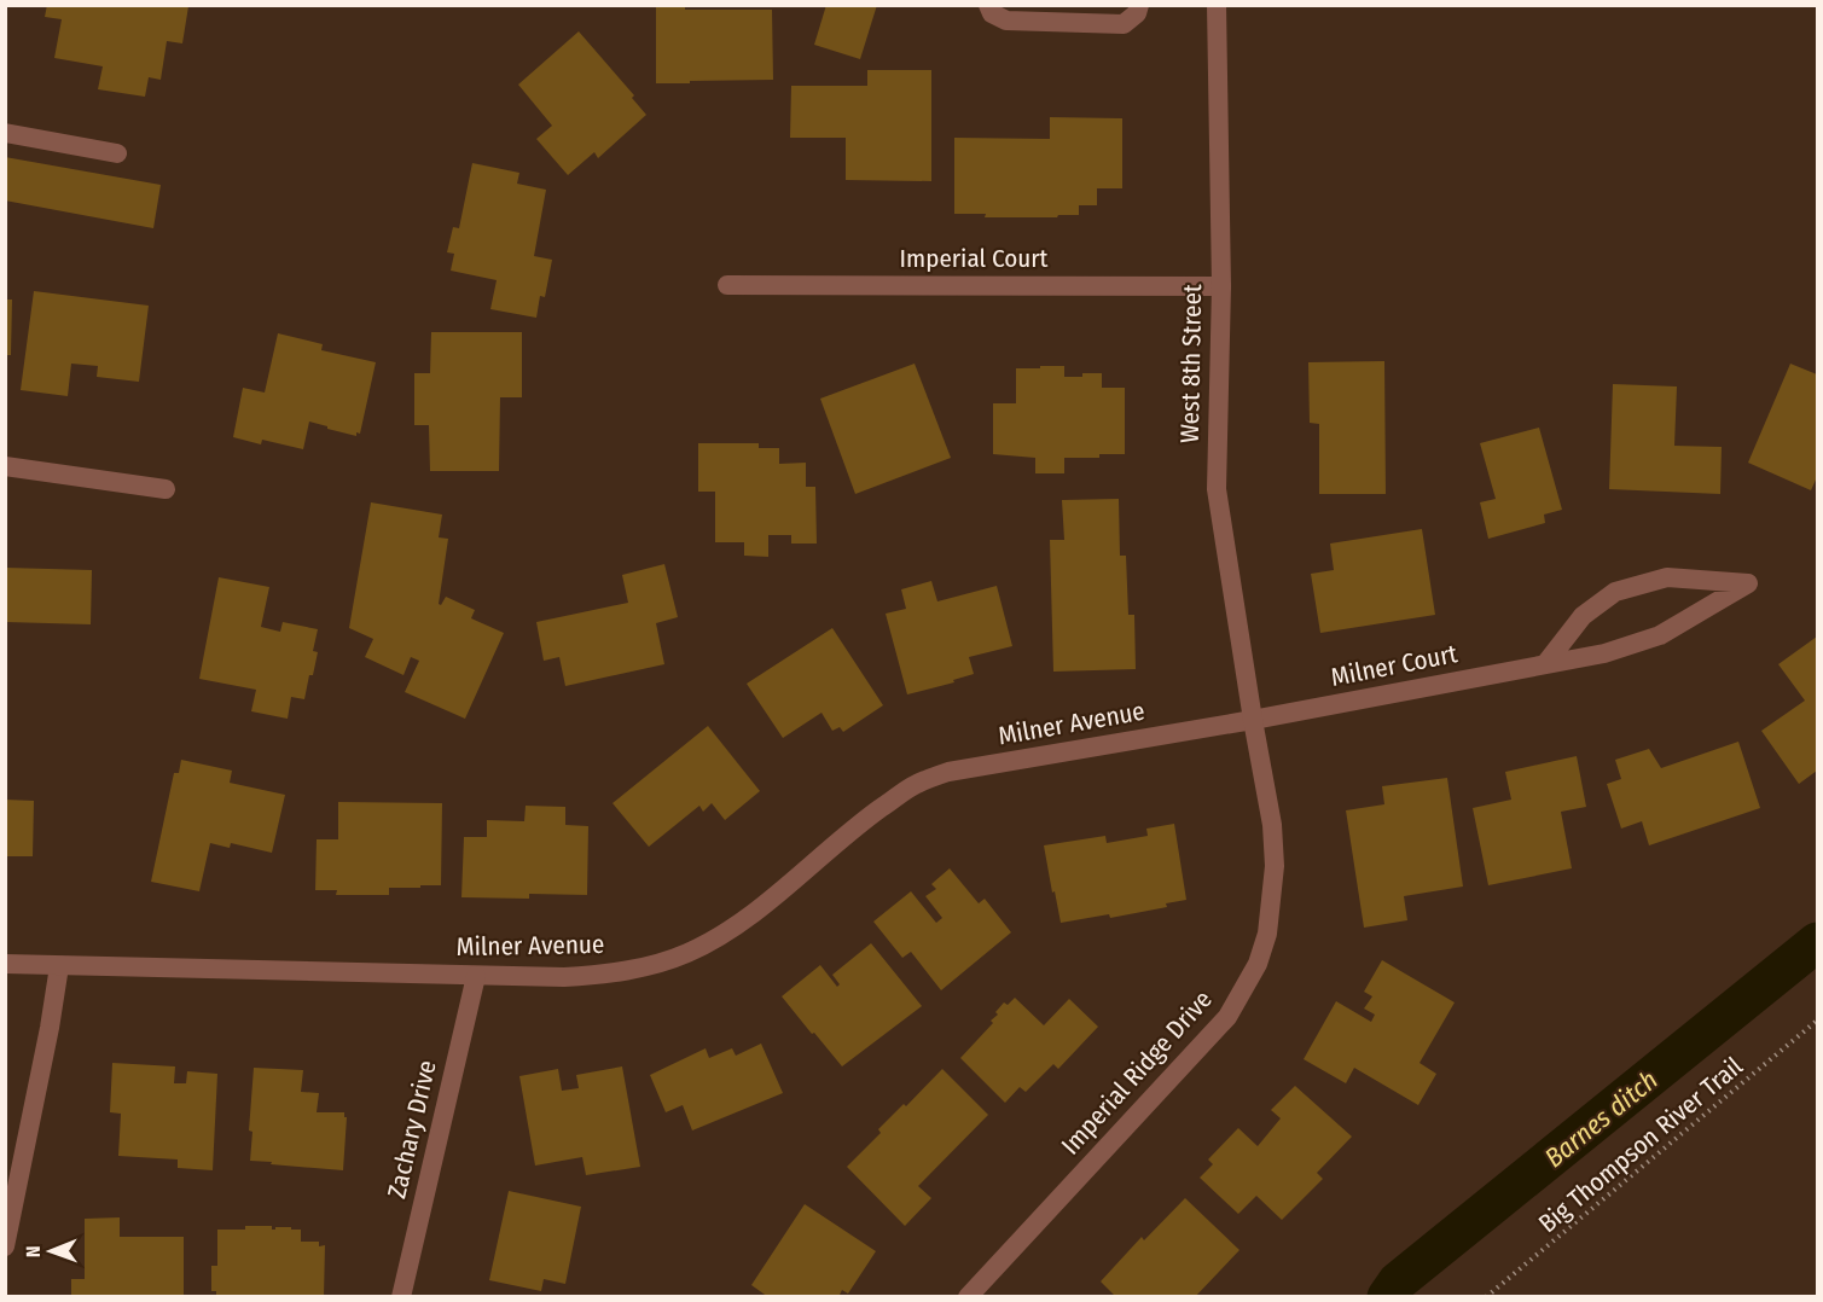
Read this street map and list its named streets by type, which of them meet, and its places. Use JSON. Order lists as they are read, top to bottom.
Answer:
{
  "streets": {
    "street": [
      "Imperial Court",
      "West 8th Street",
      "Milner Court",
      "Milner Avenue",
      "Imperial Ridge Drive",
      "Zachary Drive"
    ],
    "path": ["Big Thompson River Trail"]
  },
  "crossings": [
    ["Imperial Court", "West 8th Street"],
    ["West 8th Street", "Milner Court"],
    ["West 8th Street", "Milner Avenue"],
    ["West 8th Street", "Imperial Ridge Drive"],
    ["Milner Court", "Milner Avenue"],
    ["Milner Court", "Imperial Ridge Drive"],
    ["Milner Avenue", "Imperial Ridge Drive"],
    ["Milner Avenue", "Zachary Drive"]
  ],
  "water": ["Barnes ditch"],
  "north": "left"
}
